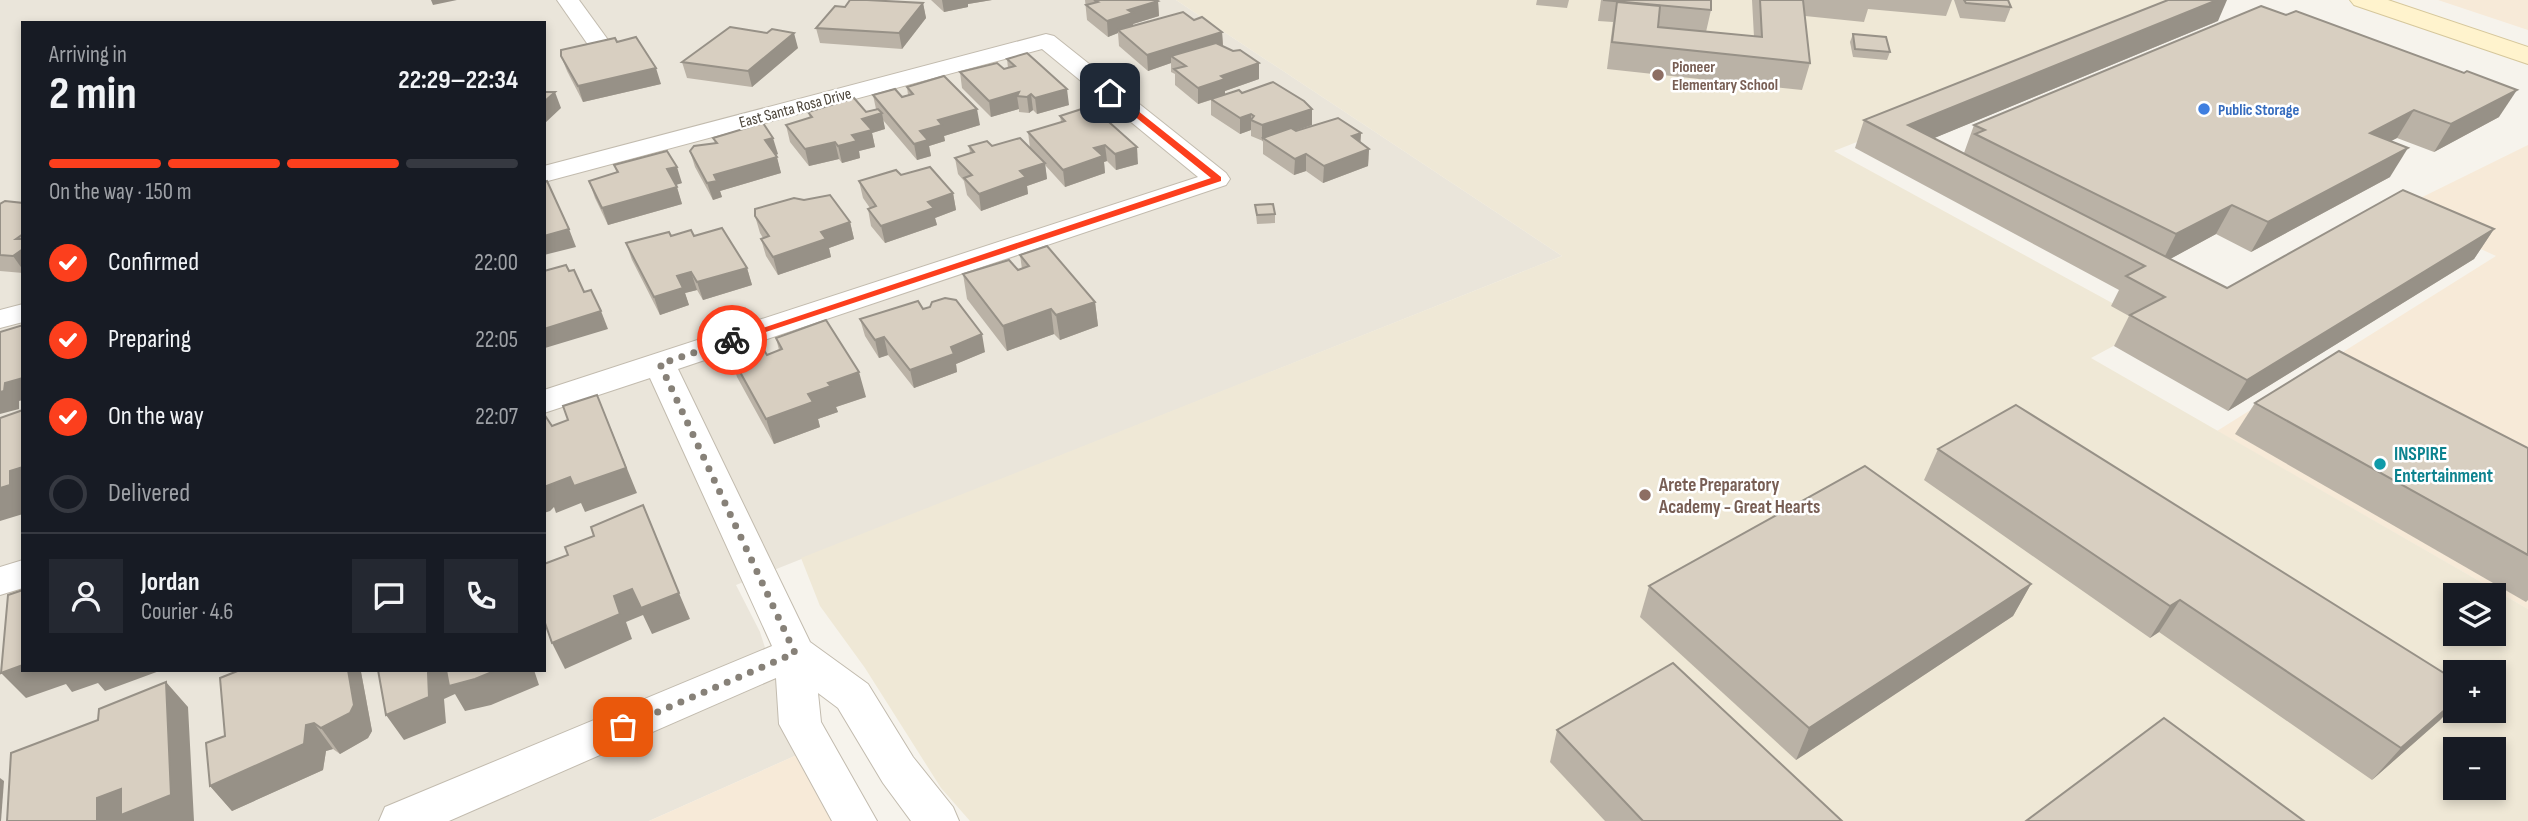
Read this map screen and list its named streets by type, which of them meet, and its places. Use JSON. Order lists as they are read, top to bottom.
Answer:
{
  "streets": {
    "street": ["East Santa Rosa Drive"]
  },
  "places": [
    "Pioneer Elementary School",
    "Public Storage",
    "INSPIRE Entertainment",
    "Arete Preparatory Academy - Great Hearts"
  ],
  "page": {
    "heading": ["2 min", "Arriving in", "22:29–22:34"],
    "panel": ["Jordan", "Courier · 4.6"],
    "bar": "On the way · 150 m",
    "list": [
      ["Confirmed", "22:00"],
      ["Preparing", "22:05"],
      ["On the way", "22:07"],
      "Delivered"
    ],
    "map_buttons": ["+", "−"]
  }
}
